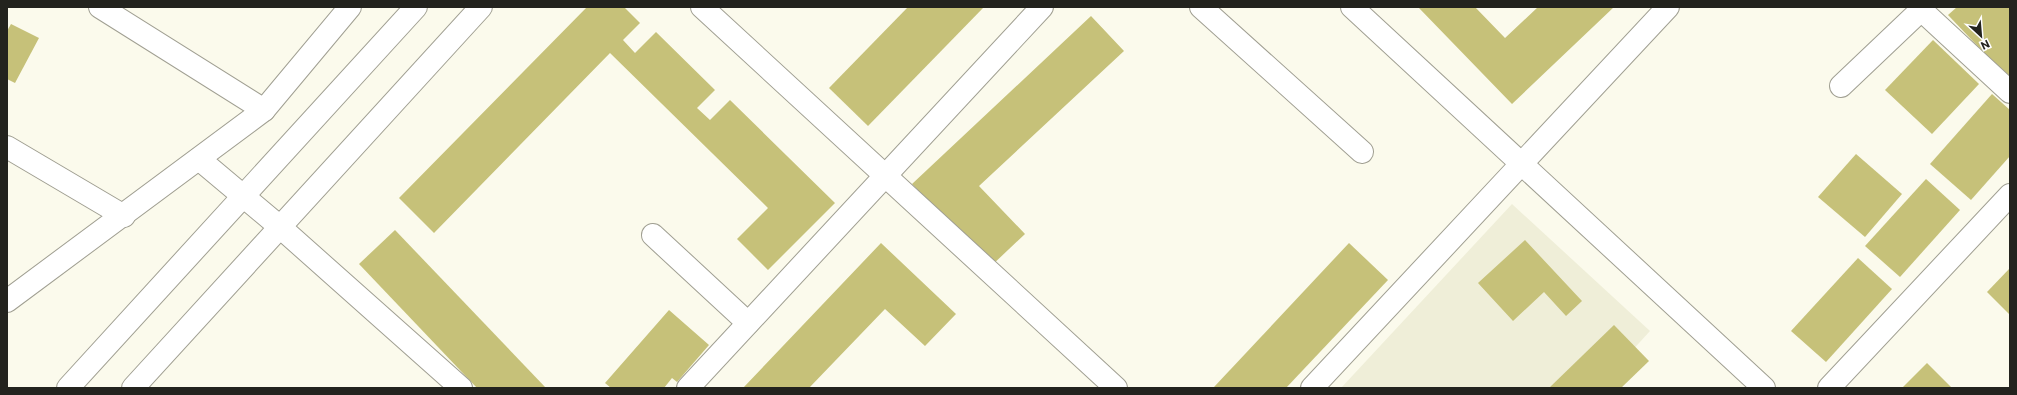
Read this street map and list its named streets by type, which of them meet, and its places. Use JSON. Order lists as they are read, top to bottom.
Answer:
{
  "north": "bottom right"
}
